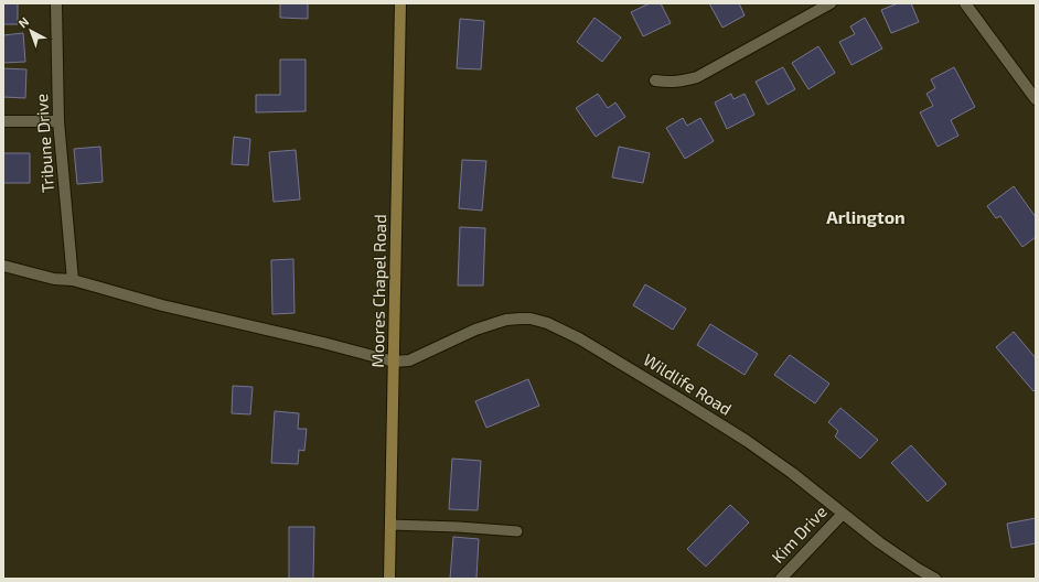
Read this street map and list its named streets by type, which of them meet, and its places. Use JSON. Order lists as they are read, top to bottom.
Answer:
{
  "streets": {
    "main road": ["Moores Chapel Road"],
    "street": ["Tribune Drive", "Wildlife Road", "Kim Drive"]
  },
  "crossings": [
    ["Moores Chapel Road", "Wildlife Road"],
    ["Wildlife Road", "Kim Drive"]
  ],
  "districts": ["Arlington"],
  "north": "top left"
}
